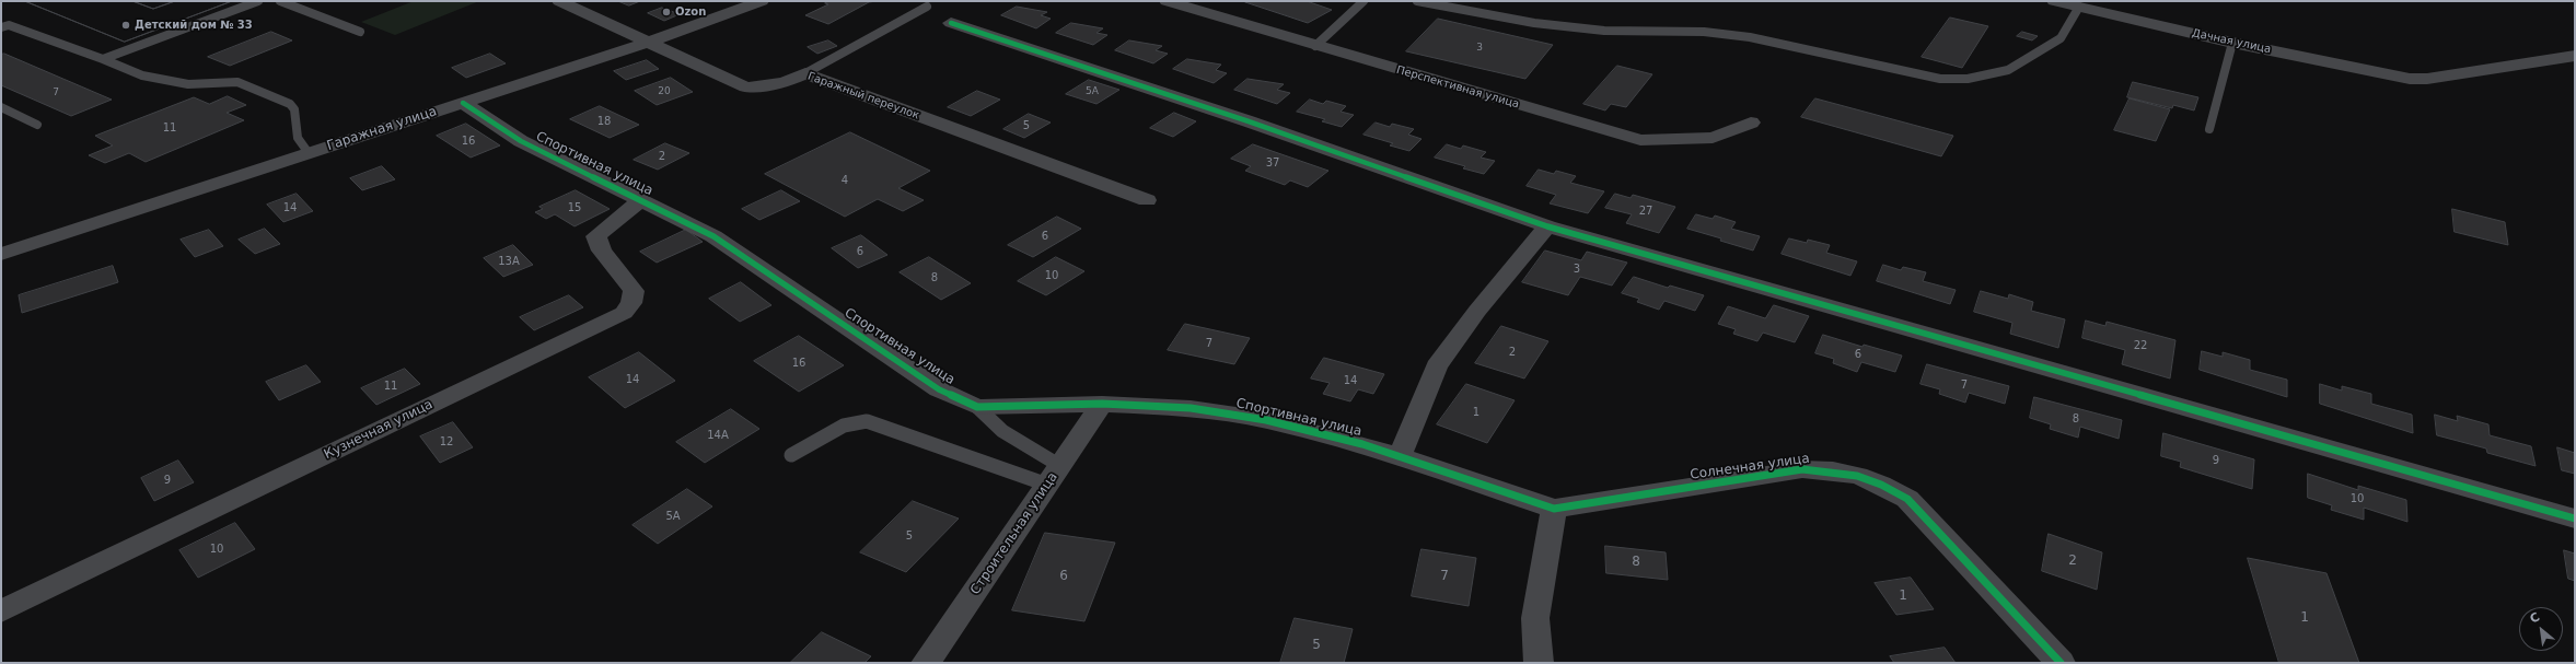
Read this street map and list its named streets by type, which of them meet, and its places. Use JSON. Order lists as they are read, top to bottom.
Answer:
{
  "streets": {
    "street": [
      "Дачная улица",
      "Перспективная улица",
      "Гаражный переулок",
      "Гаражная улица",
      "Спортивная улица",
      "Кузнечная улица",
      "Солнечная улица",
      "Строительная улица"
    ]
  },
  "crossings": [
    ["Гаражный переулок", "Гаражная улица"],
    ["Гаражная улица", "Спортивная улица"],
    ["Спортивная улица", "Кузнечная улица"],
    ["Спортивная улица", "Солнечная улица"],
    ["Спортивная улица", "Строительная улица"]
  ],
  "places": ["Ozon", "Детский дом № 33"],
  "house_numbers": [
    "3",
    "20",
    "5А",
    "7",
    "18",
    "5",
    "11",
    "16",
    "2",
    "37",
    "4",
    "14",
    "15",
    "27",
    "6",
    "6",
    "13А",
    "3",
    "10",
    "8",
    "7",
    "22",
    "2",
    "6",
    "16",
    "14",
    "14",
    "7",
    "11",
    "1",
    "8",
    "14А",
    "12",
    "9",
    "9",
    "10",
    "5А",
    "5",
    "10",
    "2",
    "8",
    "6",
    "7",
    "1",
    "1",
    "5"
  ],
  "north": "top left"
}
